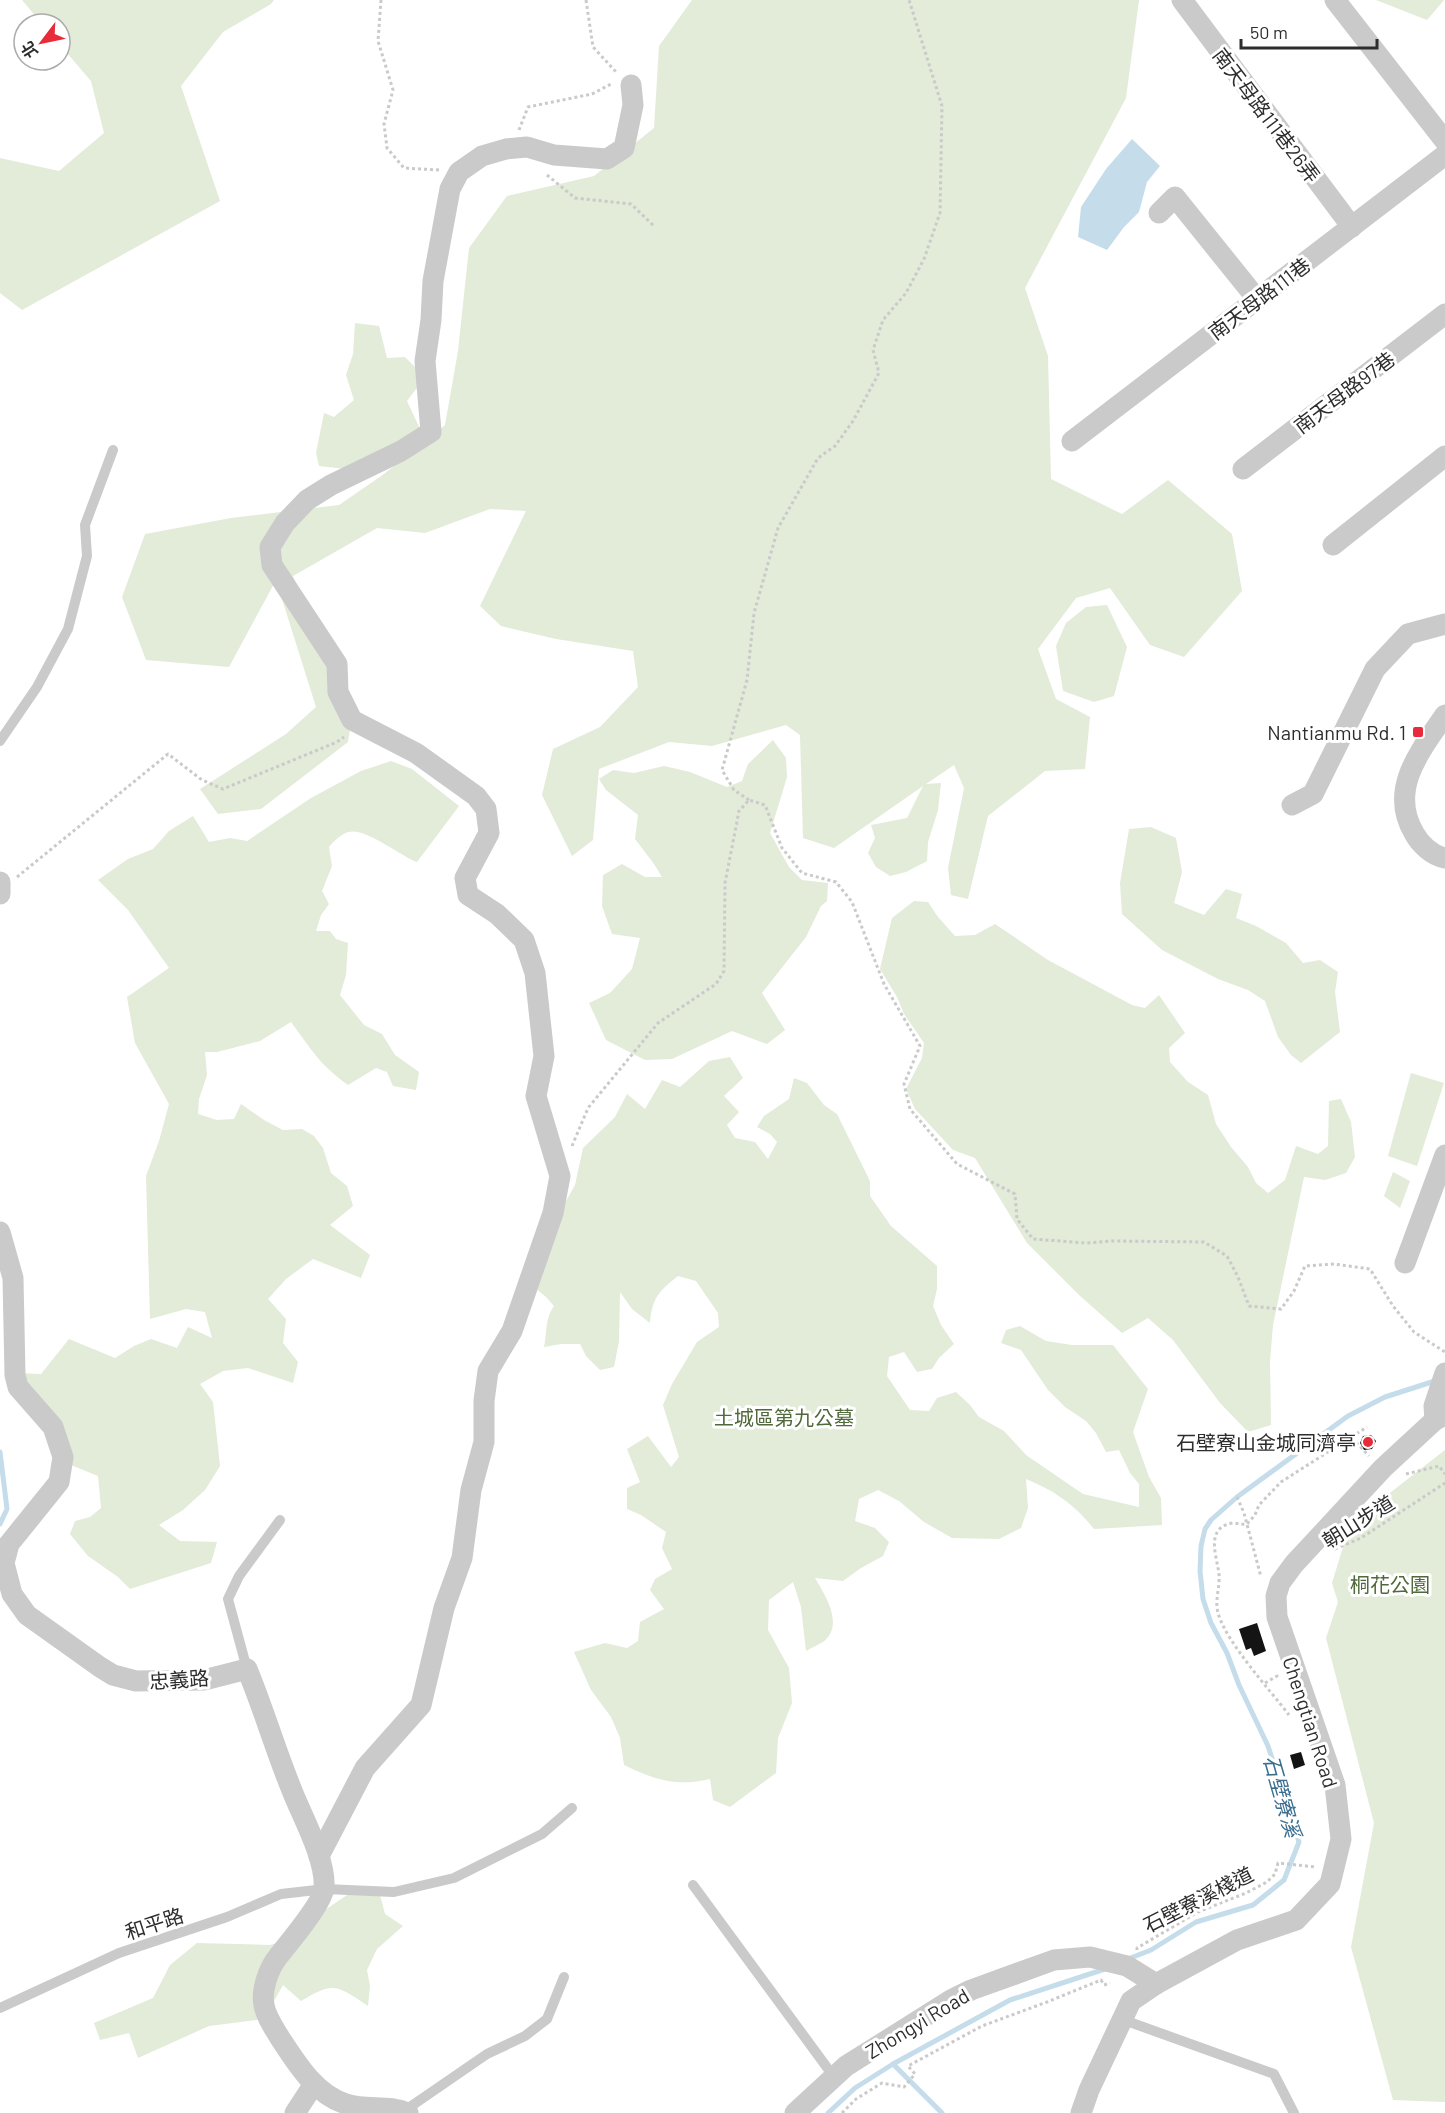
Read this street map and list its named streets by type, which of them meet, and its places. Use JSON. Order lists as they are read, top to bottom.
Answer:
{
  "streets": {
    "street": [
      "南天母路111巷26弄",
      "南天母路111巷",
      "南天母路97巷",
      "忠義路",
      "Chengtian Road",
      "Zhongyi Road"
    ],
    "lane": ["和平路"],
    "path": ["朝山步道", "石壁寮溪棧道"]
  },
  "crossings": [
    ["南天母路111巷26弄", "南天母路111巷"],
    ["Chengtian Road", "Zhongyi Road"],
    ["石壁寮溪棧道", "Zhongyi Road"]
  ],
  "water": ["石壁寮溪"],
  "parks": ["土城區第九公墓", "桐花公園"],
  "places": {
    "transit": ["Nantianmu Rd. 1"],
    "other": ["石壁寮山金城同濟亭"]
  },
  "scale_bar": "50 m",
  "north": "bottom left"
}
